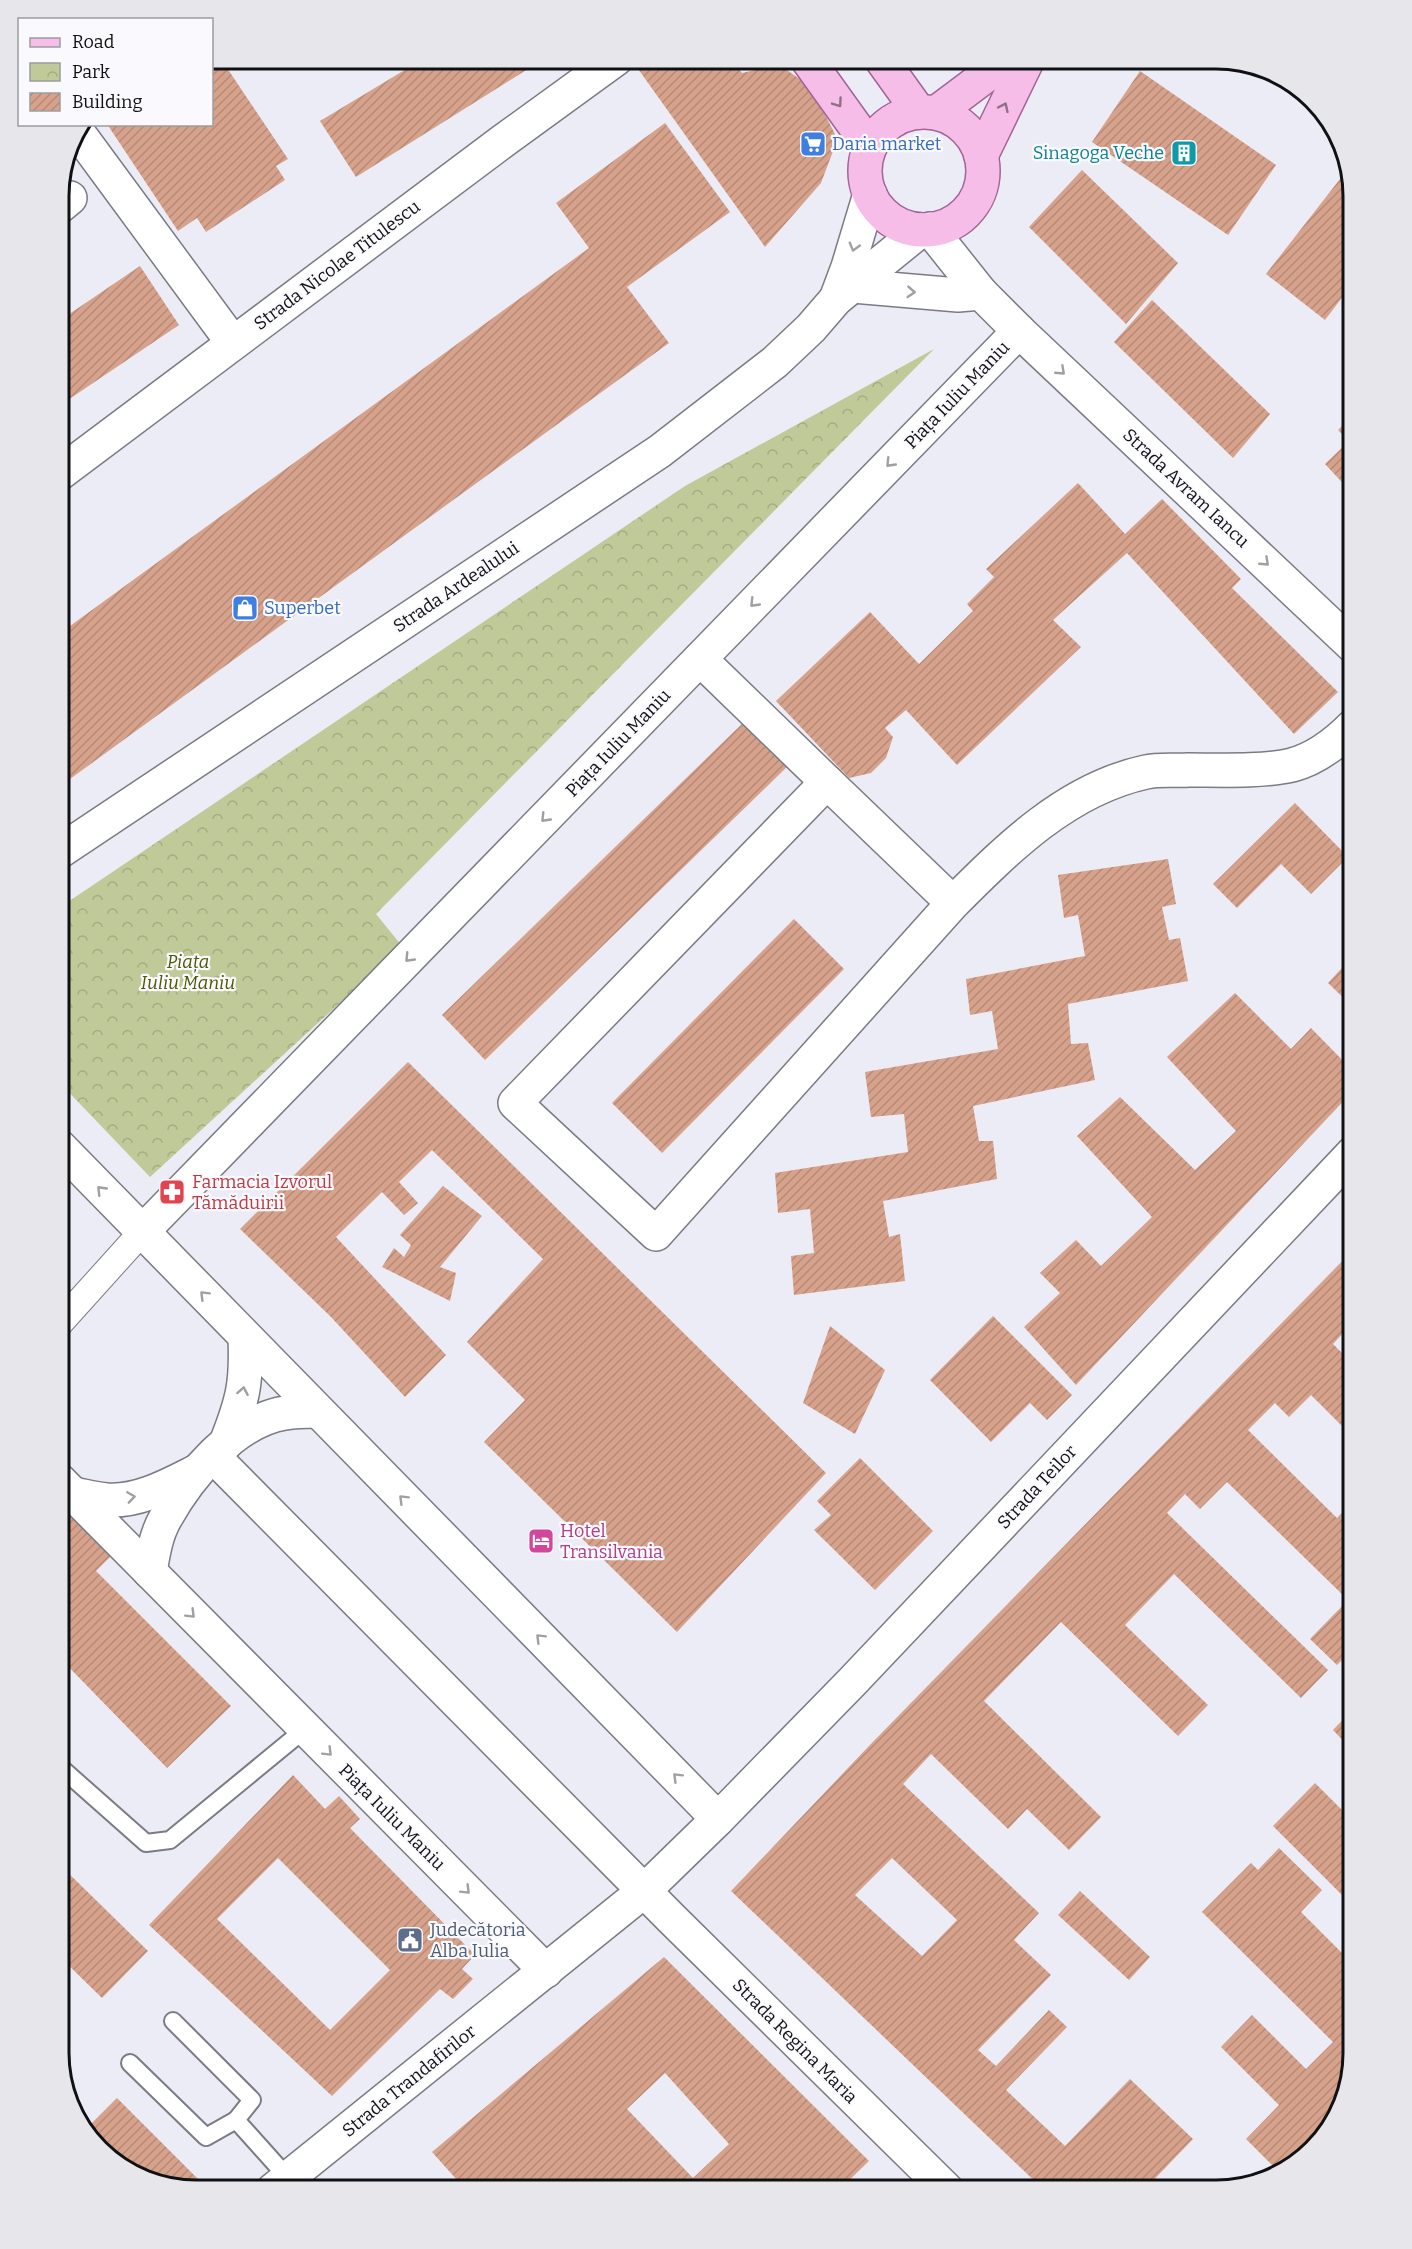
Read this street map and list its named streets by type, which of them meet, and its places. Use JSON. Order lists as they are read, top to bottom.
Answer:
{
  "streets": {
    "street": [
      "Strada Nicolae Titulescu",
      "Piața Iuliu Maniu",
      "Strada Avram Iancu",
      "Strada Ardealului",
      "Strada Teilor",
      "Strada Regina Maria",
      "Strada Trandafirilor"
    ]
  },
  "crossings": [
    ["Piața Iuliu Maniu", "Strada Avram Iancu"],
    ["Piața Iuliu Maniu", "Strada Trandafirilor"],
    ["Strada Avram Iancu", "Strada Ardealului"]
  ],
  "one_way": ["Strada Avram Iancu"],
  "parks": ["Piața Iuliu Maniu"],
  "places": {
    "supermarket": ["Daria market"],
    "building": ["Sinagoga Veche"],
    "shop": ["Superbet"],
    "pharmacy": ["Farmacia Izvorul Tămăduirii"],
    "hotel": ["Hotel Transilvania"],
    "public building": ["Judecătoria Alba Iulia"]
  },
  "legend": ["Road", "Park", "Building"]
}
